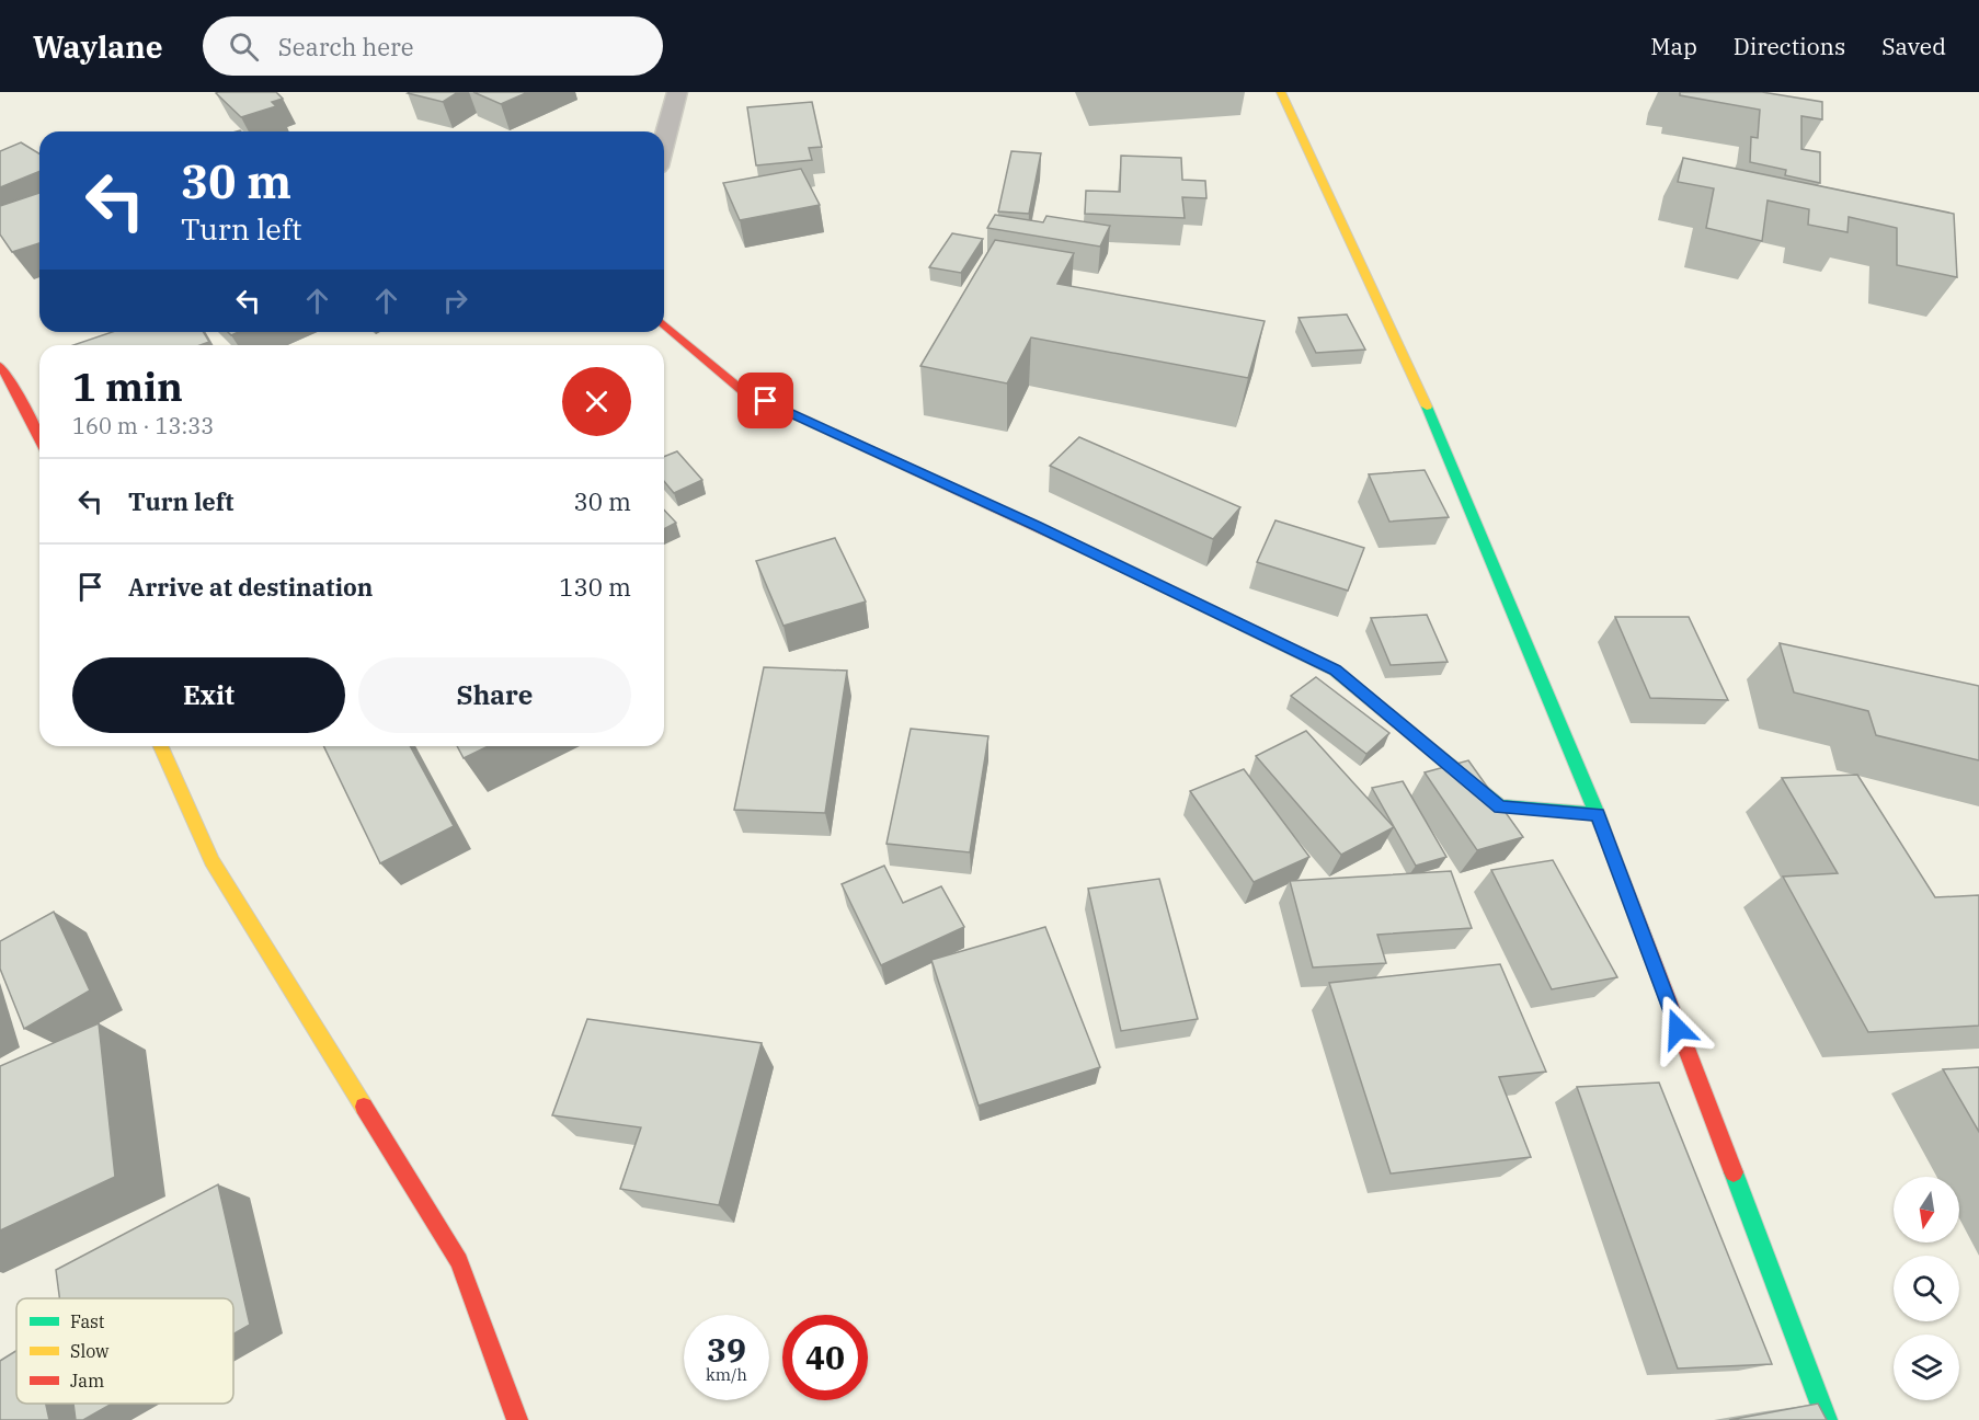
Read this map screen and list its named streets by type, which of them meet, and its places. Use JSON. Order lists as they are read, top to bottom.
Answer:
{
  "legend": ["Fast", "Slow", "Jam"],
  "north": "bottom",
  "page": {
    "header": "Waylane",
    "search": "Search here",
    "nav": ["Map", "Directions", "Saved"],
    "turn": ["30 m", "Turn left"],
    "heading": ["1 min", "160 m · 13:33"],
    "list": [
      {
        "name": "Turn left",
        "value": "30 m"
      },
      {
        "name": "Arrive at destination",
        "value": "130 m"
      }
    ],
    "buttons": ["Exit", "Share"],
    "speed": "39 km/h",
    "limit": "40"
  }
}
